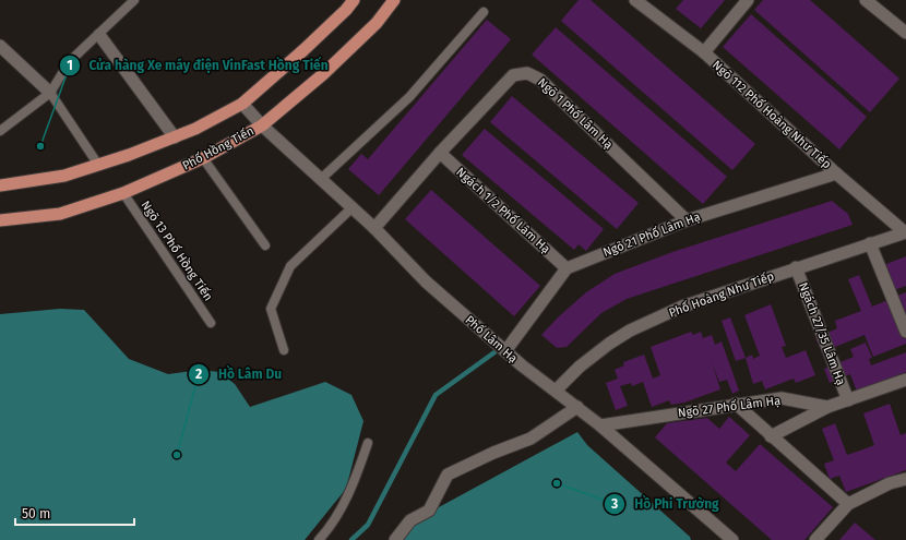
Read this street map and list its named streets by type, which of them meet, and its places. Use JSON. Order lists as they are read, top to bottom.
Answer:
{
  "streets": {
    "main road": ["Phố Hồng Tiến"],
    "street": [
      "Ngõ 1 Phố Lâm Hạ",
      "Ngõ 112 Phố Hoàng Như Tiếp",
      "Ngách 1/2 Phố Lâm Hạ",
      "Ngõ 21 Phố Lâm Hạ",
      "Phố Hoàng Như Tiếp",
      "Ngách 27/35 Lâm Hạ",
      "Phố Lâm Hạ",
      "Ngõ 27 Phố Lâm Hạ"
    ],
    "lane": ["Ngõ 13 Phố Hồng Tiến"]
  },
  "crossings": [
    ["Ngõ 1 Phố Lâm Hạ", "Ngách 1/2 Phố Lâm Hạ"],
    ["Ngõ 1 Phố Lâm Hạ", "Ngõ 21 Phố Lâm Hạ"],
    ["Ngõ 1 Phố Lâm Hạ", "Phố Lâm Hạ"],
    ["Ngõ 112 Phố Hoàng Như Tiếp", "Ngõ 21 Phố Lâm Hạ"],
    ["Ngõ 112 Phố Hoàng Như Tiếp", "Phố Hoàng Như Tiếp"],
    ["Phố Hồng Tiến", "Ngõ 13 Phố Hồng Tiến"],
    ["Phố Hồng Tiến", "Phố Lâm Hạ"],
    ["Ngách 1/2 Phố Lâm Hạ", "Ngõ 21 Phố Lâm Hạ"],
    ["Phố Hoàng Như Tiếp", "Ngách 27/35 Lâm Hạ"],
    ["Phố Hoàng Như Tiếp", "Phố Lâm Hạ"],
    ["Phố Lâm Hạ", "Ngõ 27 Phố Lâm Hạ"]
  ],
  "places": ["Cửa hàng Xe máy điện VinFast Hồng Tiến", "Hồ Lâm Du", "Hồ Phi Trường"],
  "scale_bar": "50 m"
}
